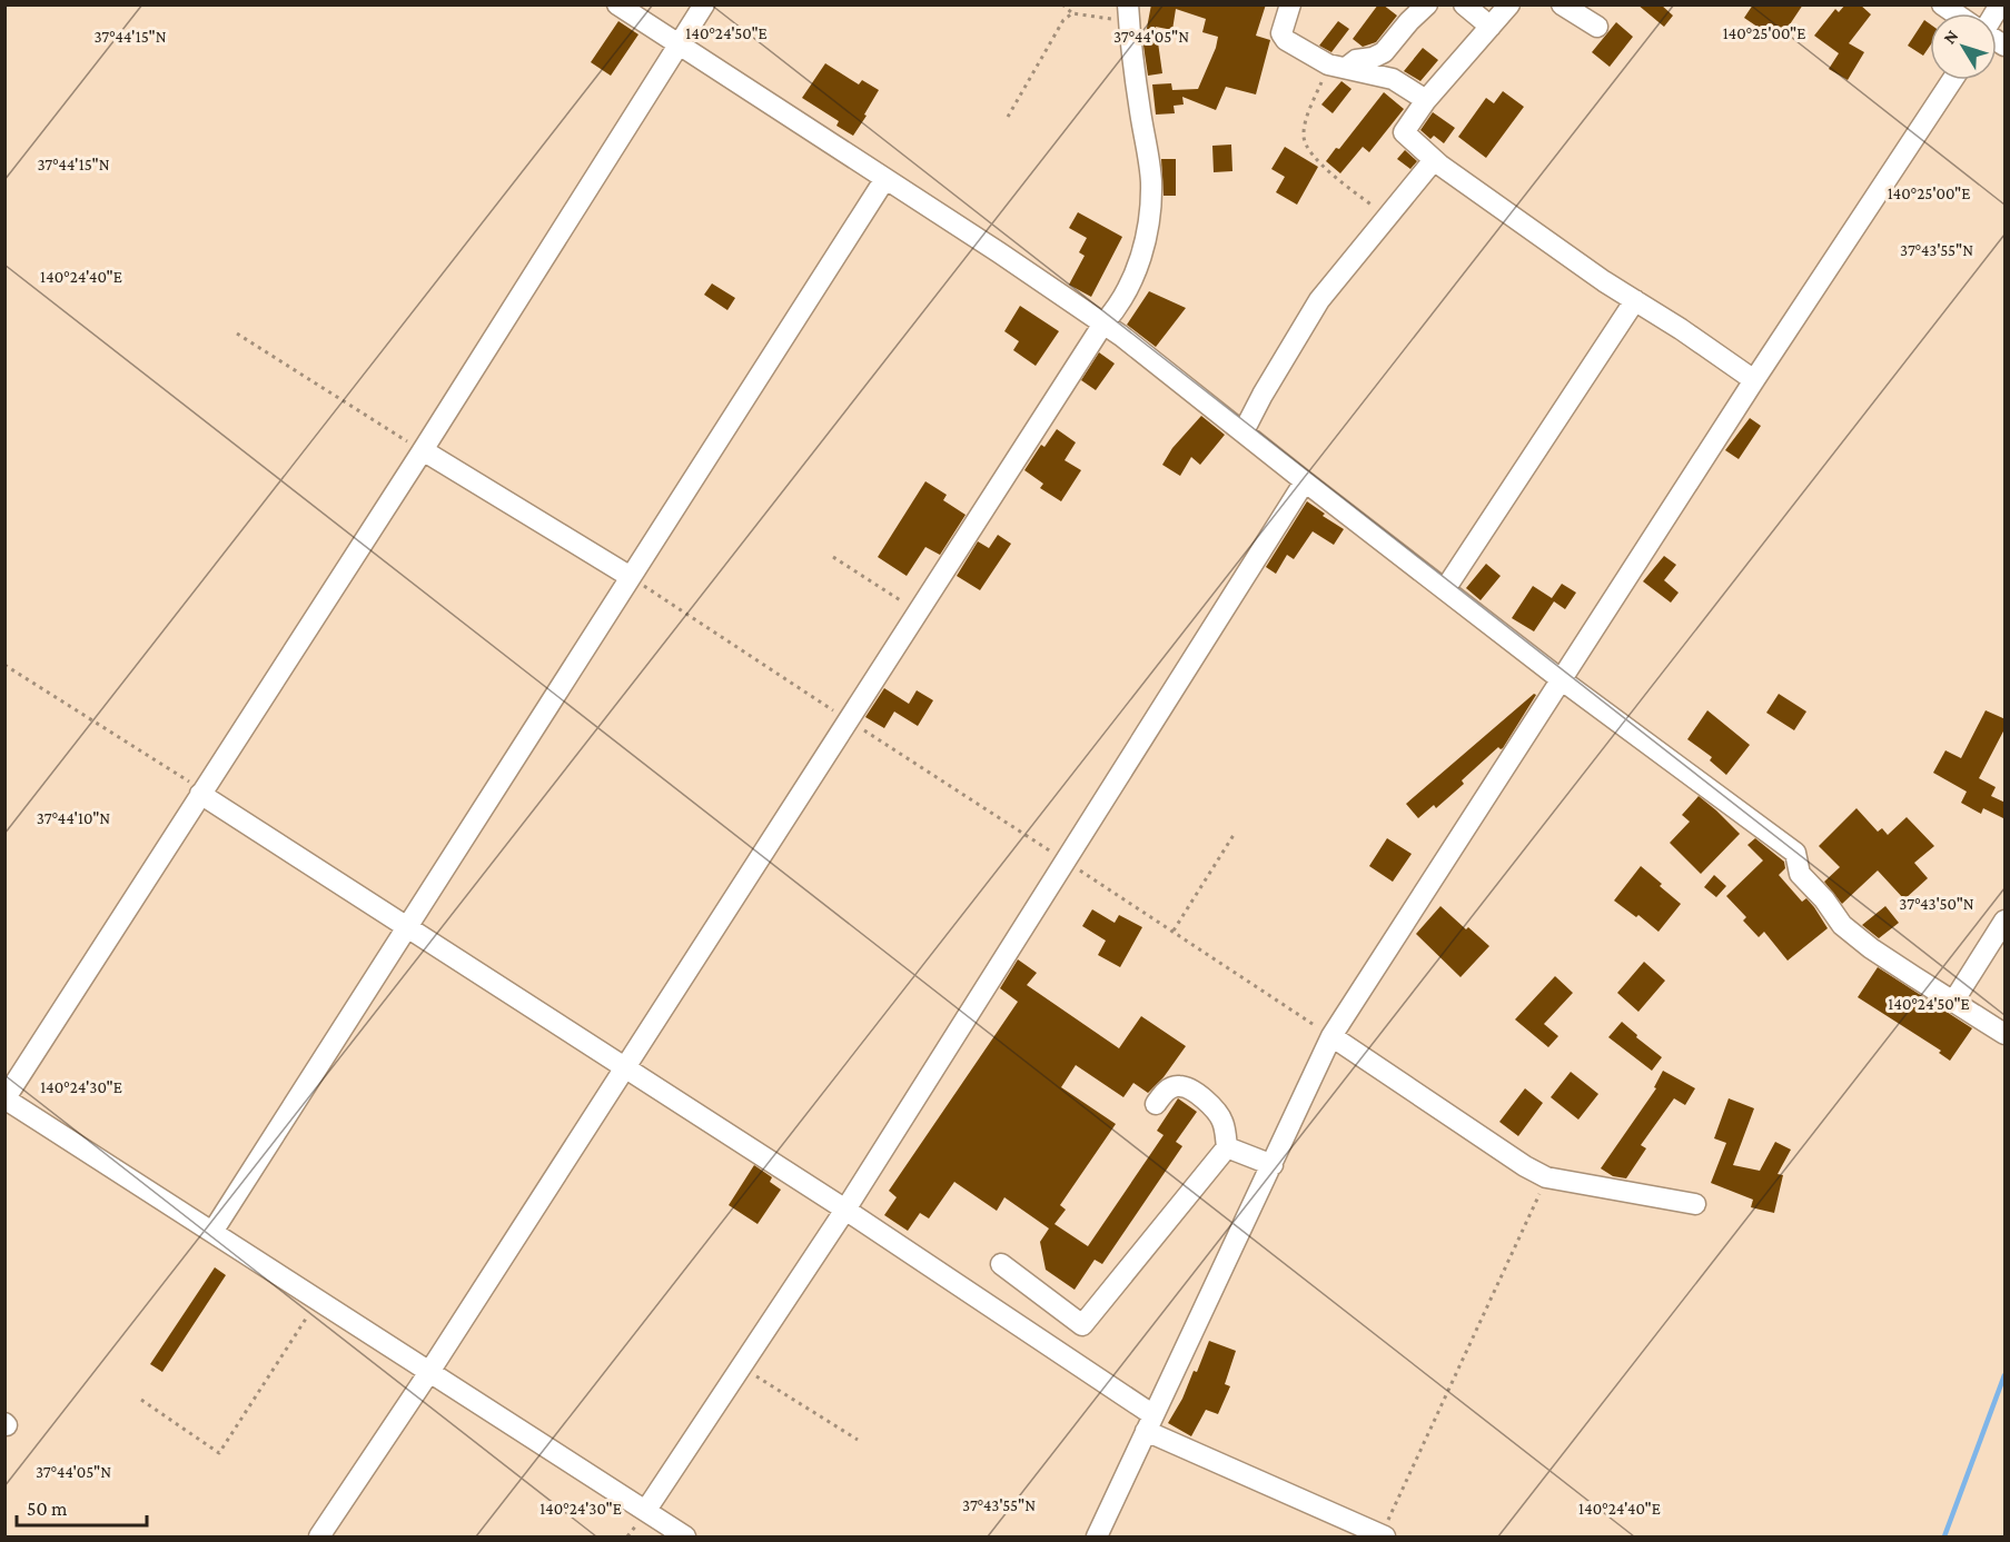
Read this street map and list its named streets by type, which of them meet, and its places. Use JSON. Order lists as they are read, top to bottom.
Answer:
{
  "scale_bar": "50 m",
  "north": "top left",
  "coordinates": [
    "140°24'50\"E",
    "140°25'00\"E",
    "37°44'15\"N",
    "37°44'05\"N",
    "37°43'55\"N",
    "140°24'40\"E",
    "37°44'10\"N",
    "37°43'50\"N",
    "140°24'30\"E"
  ]
}
